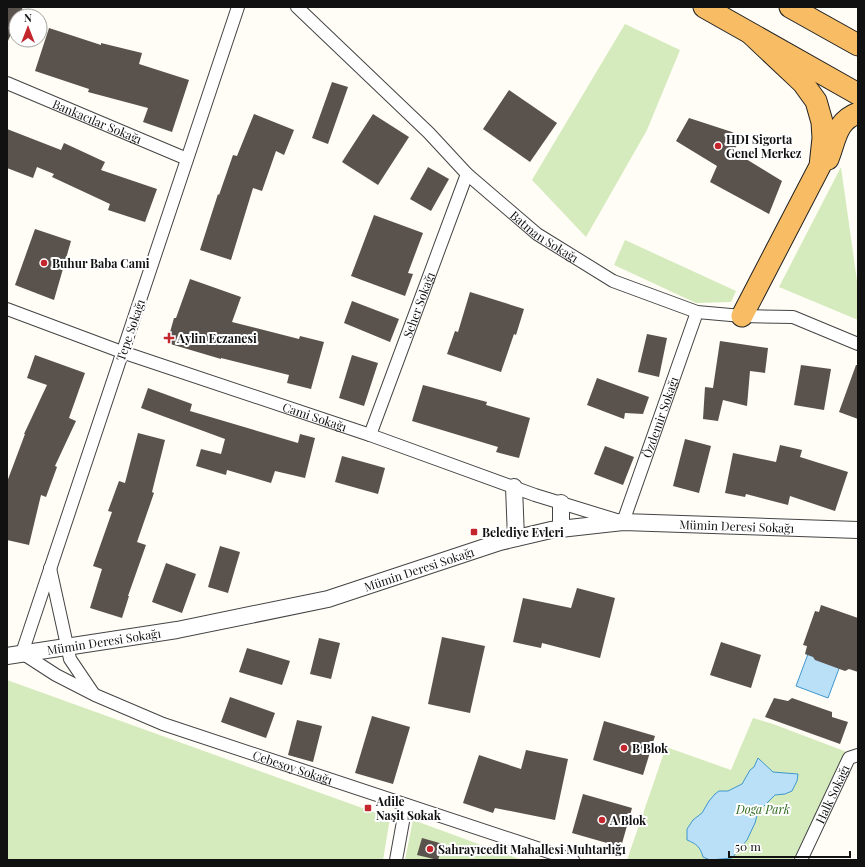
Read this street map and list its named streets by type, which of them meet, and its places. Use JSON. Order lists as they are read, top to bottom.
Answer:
{
  "streets": {
    "street": [
      "Bankacılar Sokağı",
      "Batman Sokağı",
      "Seher Sokağı",
      "Tepe Sokağı",
      "Cami Sokağı",
      "Özdemir Sokağı",
      "Mümin Deresi Sokağı",
      "Cebesoy Sokağı",
      "Halk Sokağı"
    ]
  },
  "crossings": [
    ["Bankacılar Sokağı", "Tepe Sokağı"],
    ["Batman Sokağı", "Seher Sokağı"],
    ["Batman Sokağı", "Özdemir Sokağı"],
    ["Seher Sokağı", "Cami Sokağı"],
    ["Tepe Sokağı", "Cami Sokağı"],
    ["Tepe Sokağı", "Mümin Deresi Sokağı"],
    ["Tepe Sokağı", "Cebesoy Sokağı"],
    ["Cami Sokağı", "Özdemir Sokağı"],
    ["Cami Sokağı", "Mümin Deresi Sokağı"],
    ["Özdemir Sokağı", "Mümin Deresi Sokağı"],
    ["Mümin Deresi Sokağı", "Cebesoy Sokağı"]
  ],
  "parks": ["Doga Park"],
  "places": {
    "other": [
      "HDI Sigorta Genel Merkez",
      "Buhur Baba Cami",
      "B Blok",
      "A Blok",
      "Sahrayıcedit Mahallesi Muhtarlığı"
    ],
    "health": ["Aylin Eczanesi"],
    "transit": ["Belediye Evleri", "Adile Naşit Sokak"]
  },
  "scale_bar": "50 m",
  "north": "top"
}
